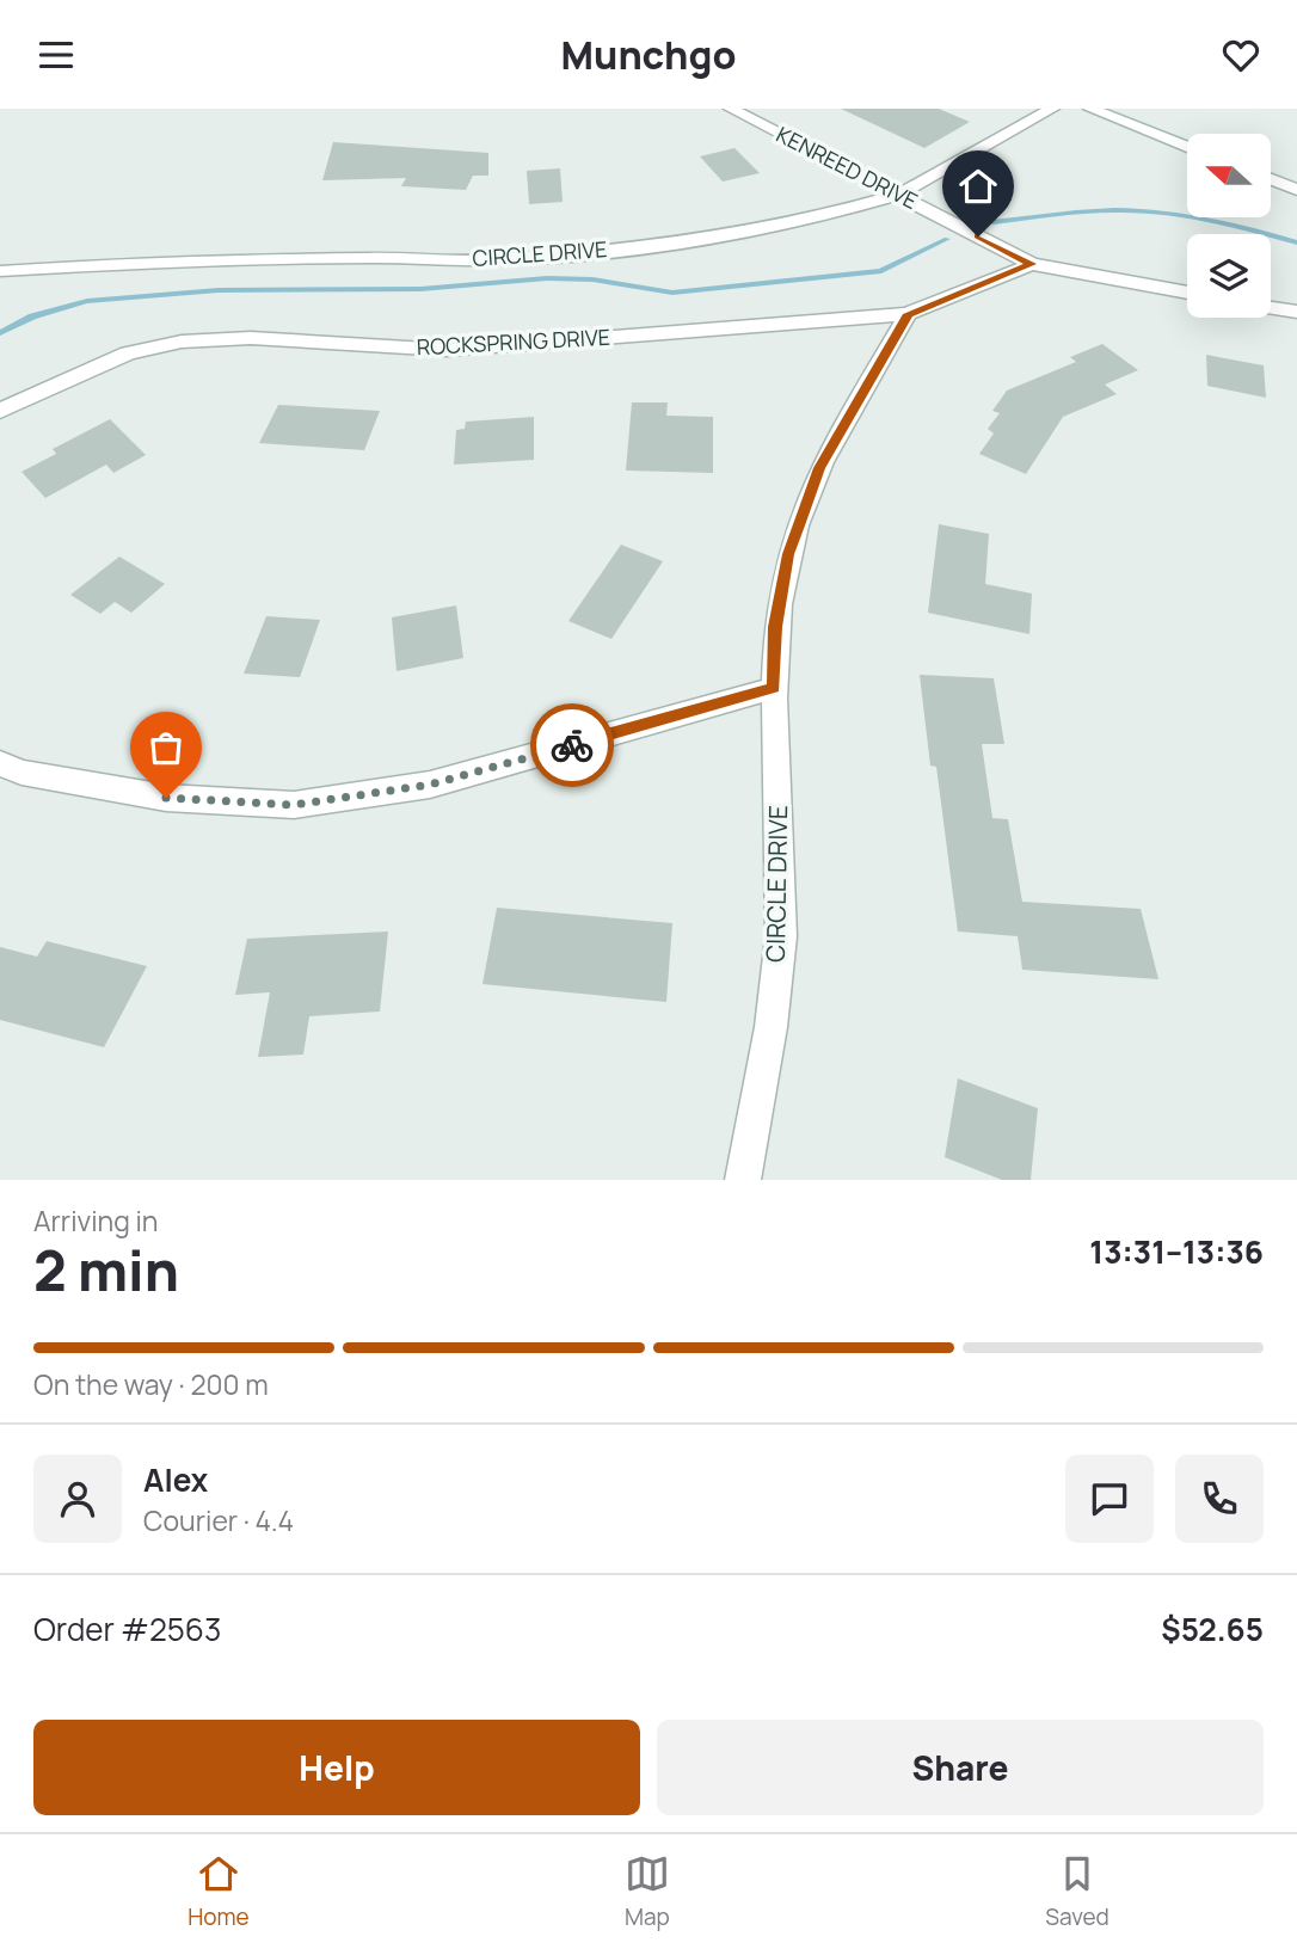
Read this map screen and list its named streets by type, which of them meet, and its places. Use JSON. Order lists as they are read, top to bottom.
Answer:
{
  "streets": {
    "street": ["KENREED DRIVE", "CIRCLE DRIVE", "ROCKSPRING DRIVE"]
  },
  "crossings": [
    ["KENREED DRIVE", "CIRCLE DRIVE"],
    ["KENREED DRIVE", "ROCKSPRING DRIVE"],
    ["CIRCLE DRIVE", "ROCKSPRING DRIVE"]
  ],
  "north": "left",
  "page": {
    "header": "Munchgo",
    "heading": ["2 min", "Arriving in", "13:31–13:36"],
    "panel": [
      "Alex",
      "Courier · 4.4",
      "Order #2563",
      "$52.65"
    ],
    "bar": "On the way · 200 m",
    "buttons": ["Help", "Share"],
    "tabs": ["Home", "Map", "Saved"]
  }
}
